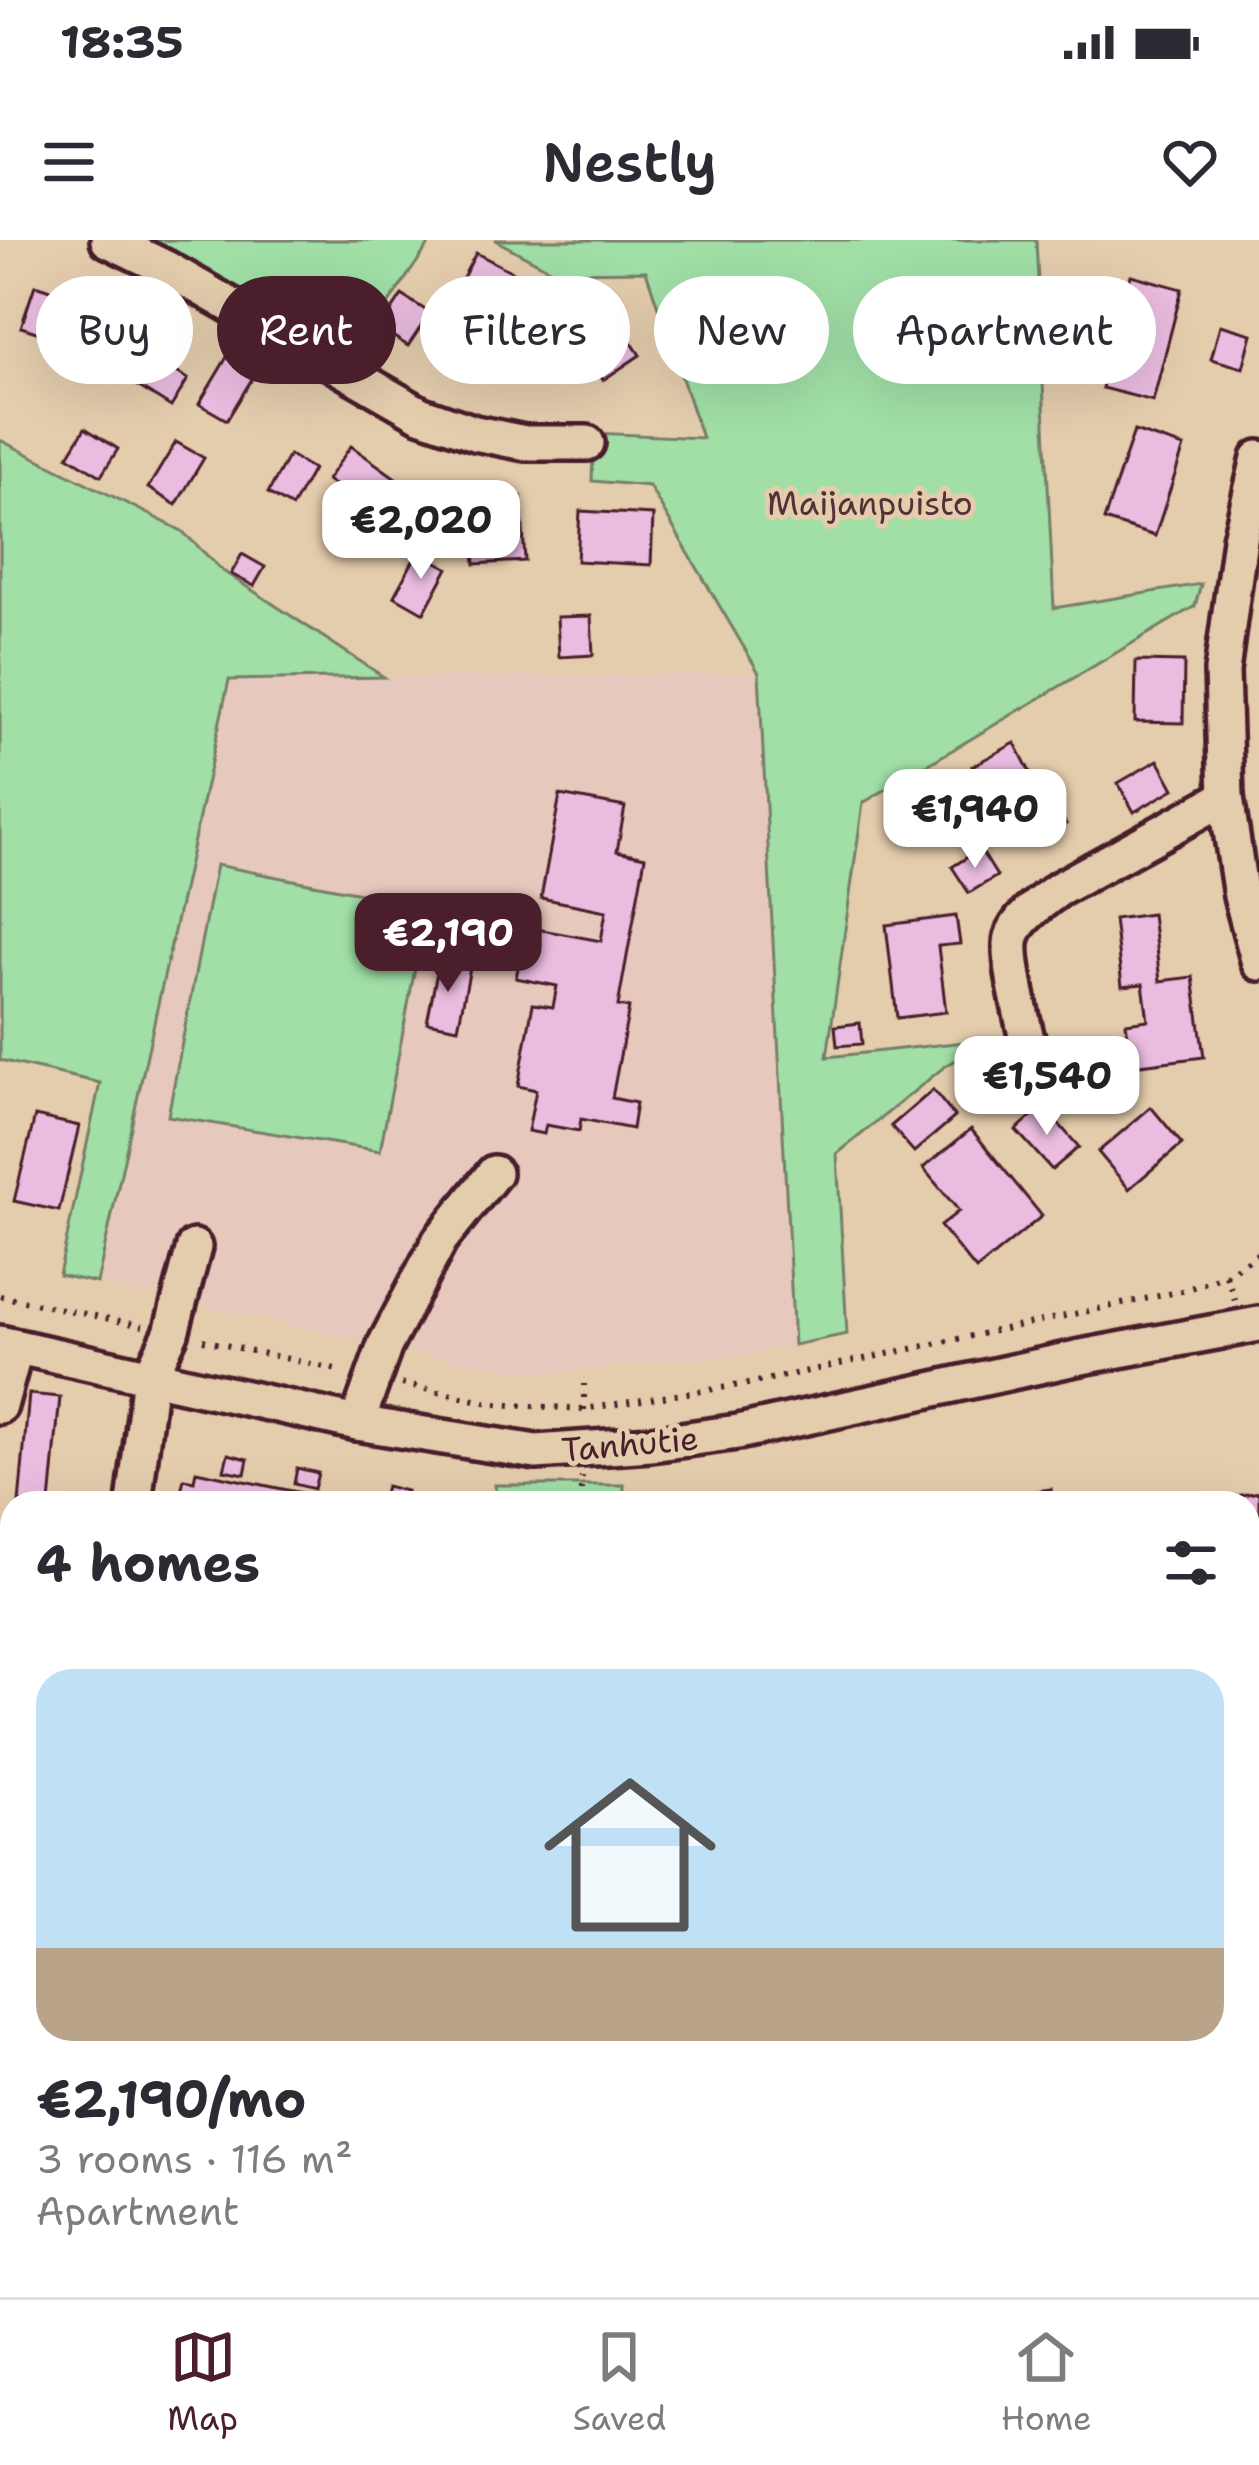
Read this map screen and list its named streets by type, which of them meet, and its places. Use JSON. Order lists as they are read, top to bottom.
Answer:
{
  "streets": {
    "street": ["Tanhutie"]
  },
  "parks": ["Maijanpuisto"],
  "page": {
    "status": "18:35",
    "header": "Nestly",
    "chip": [
      "Buy",
      "Rent",
      "Filters",
      "New",
      "Apartment"
    ],
    "price": [
      "€2,020",
      "€1,940",
      "€2,190",
      "€1,540"
    ],
    "heading": "4 homes",
    "list": [
      {
        "name": "€2,190/mo",
        "note": "3 rooms · 116 m² · Apartment"
      }
    ],
    "tabs": ["Map", "Saved", "Home"]
  }
}
